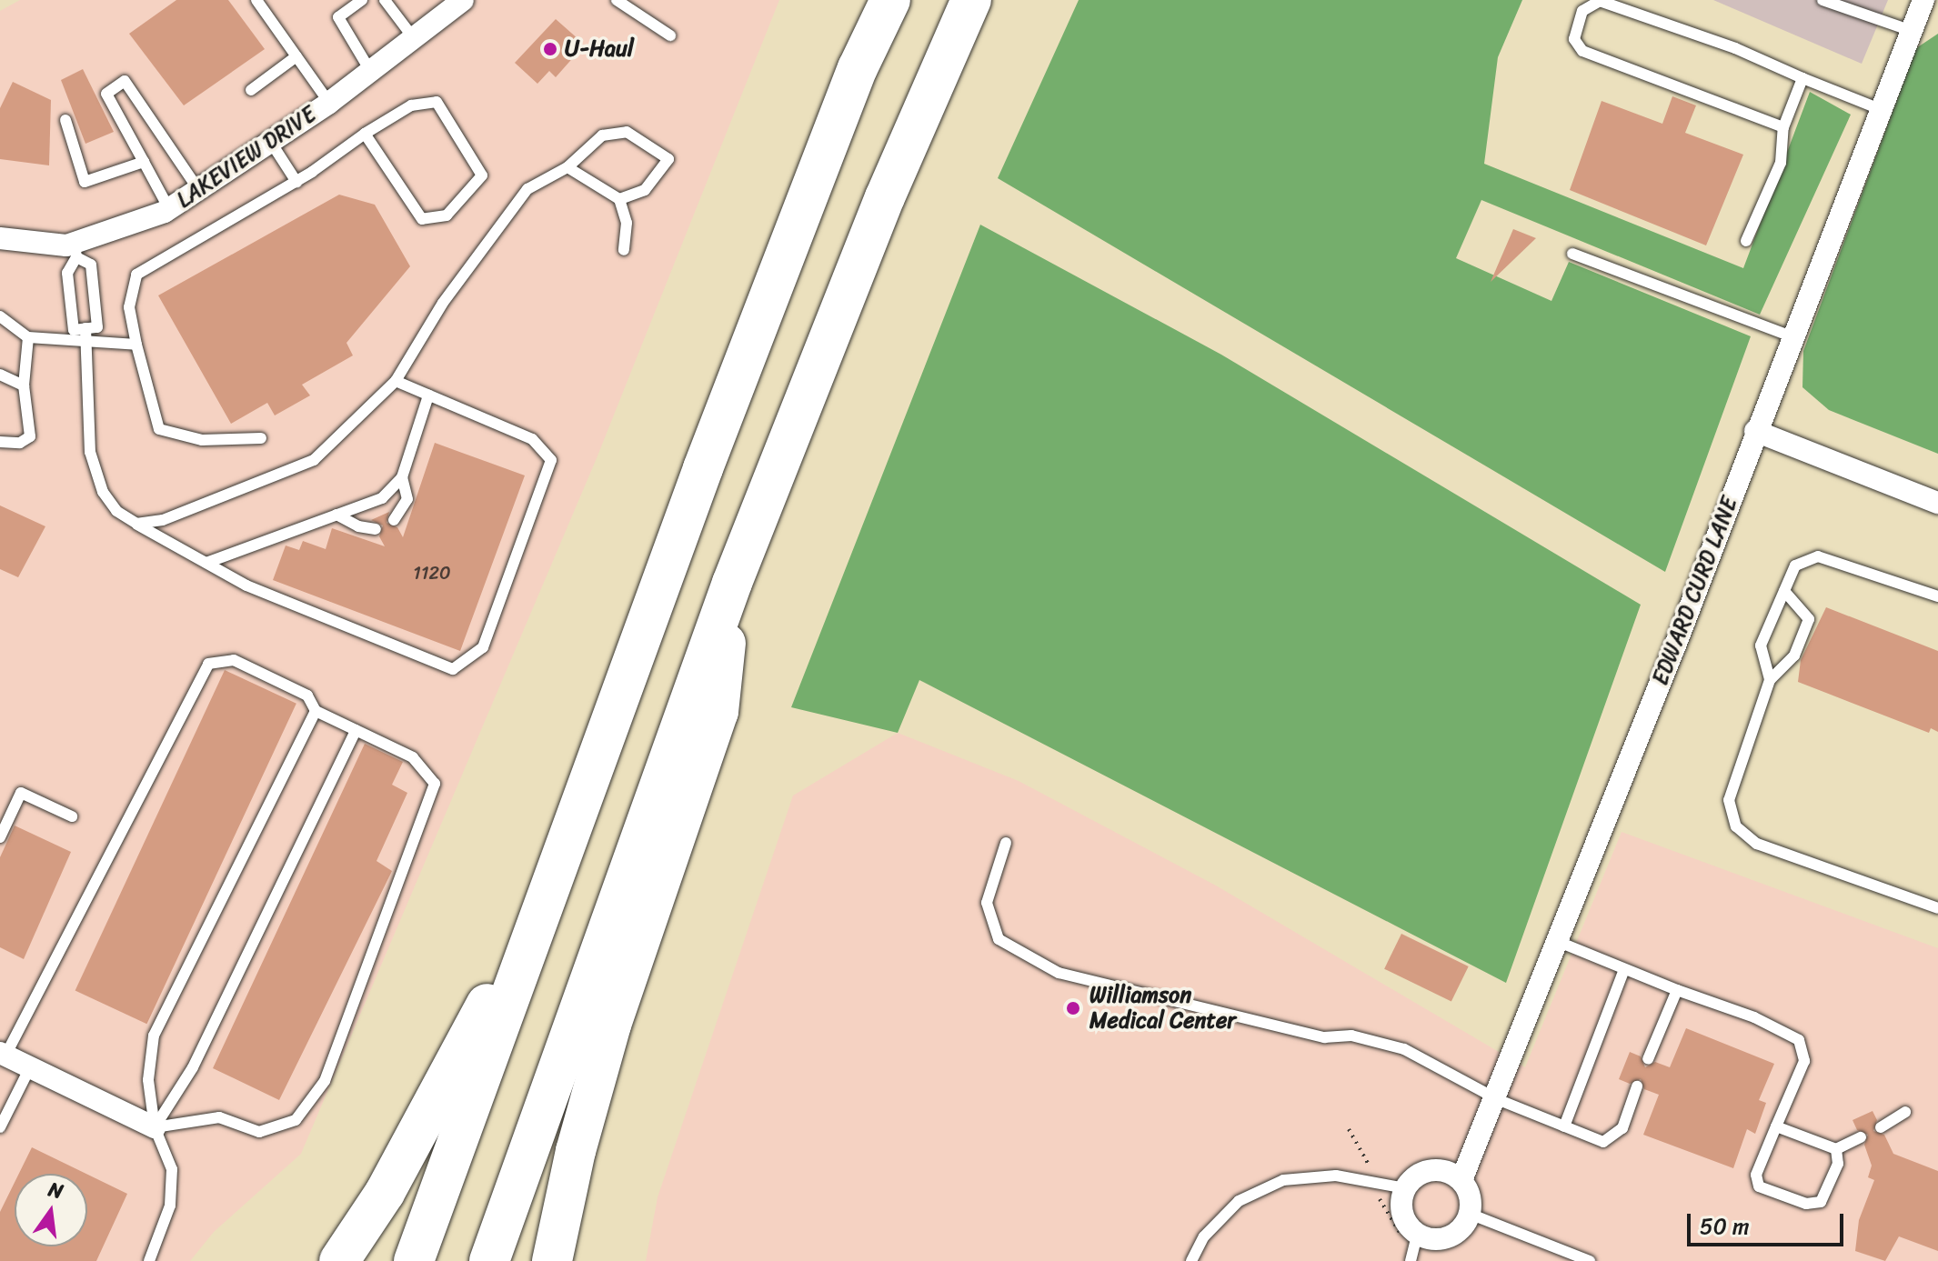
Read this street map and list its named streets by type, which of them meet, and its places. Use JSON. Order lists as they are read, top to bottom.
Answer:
{
  "streets": {
    "street": ["LAKEVIEW DRIVE", "EDWARD CURD LANE"]
  },
  "places": ["U-Haul", "Williamson Medical Center"],
  "house_numbers": ["1120"],
  "scale_bar": "50 m",
  "north": "top"
}
